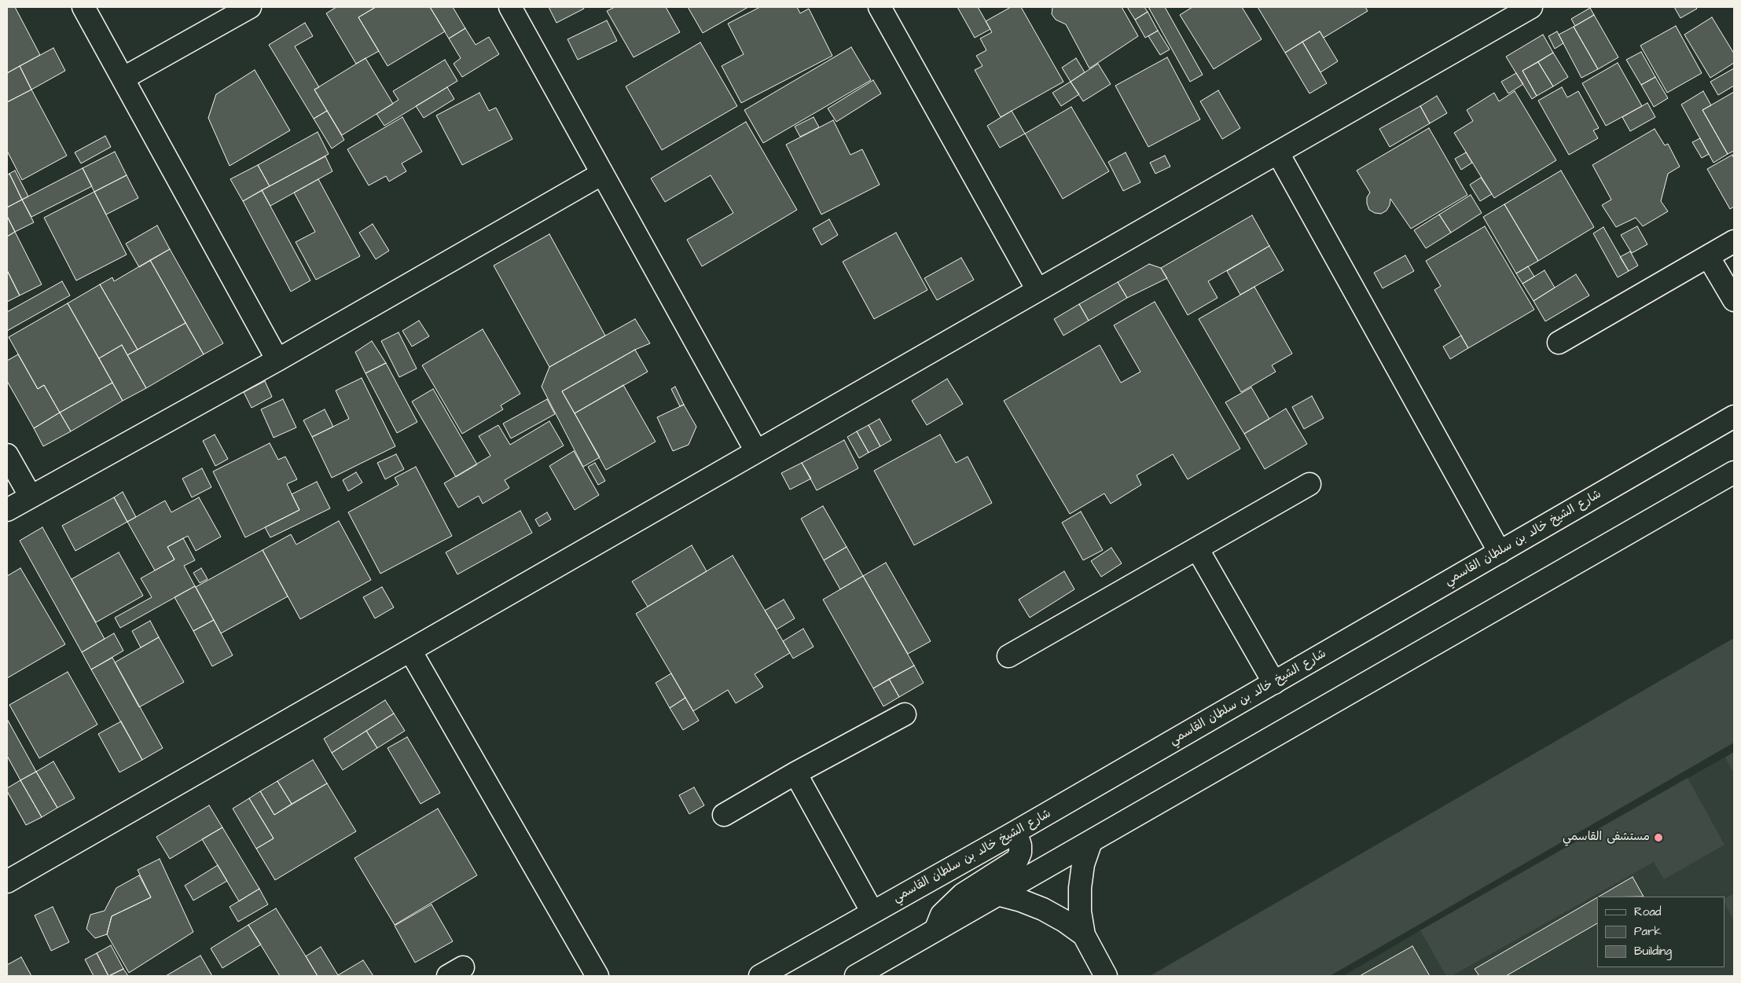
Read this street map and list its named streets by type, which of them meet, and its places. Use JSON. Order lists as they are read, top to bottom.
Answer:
{
  "streets": {
    "street": ["شارع الشيخ خالد بن سلطان القاسمي"]
  },
  "places": ["مستشفى القاسمي"],
  "legend": ["Road", "Park", "Building"]
}
